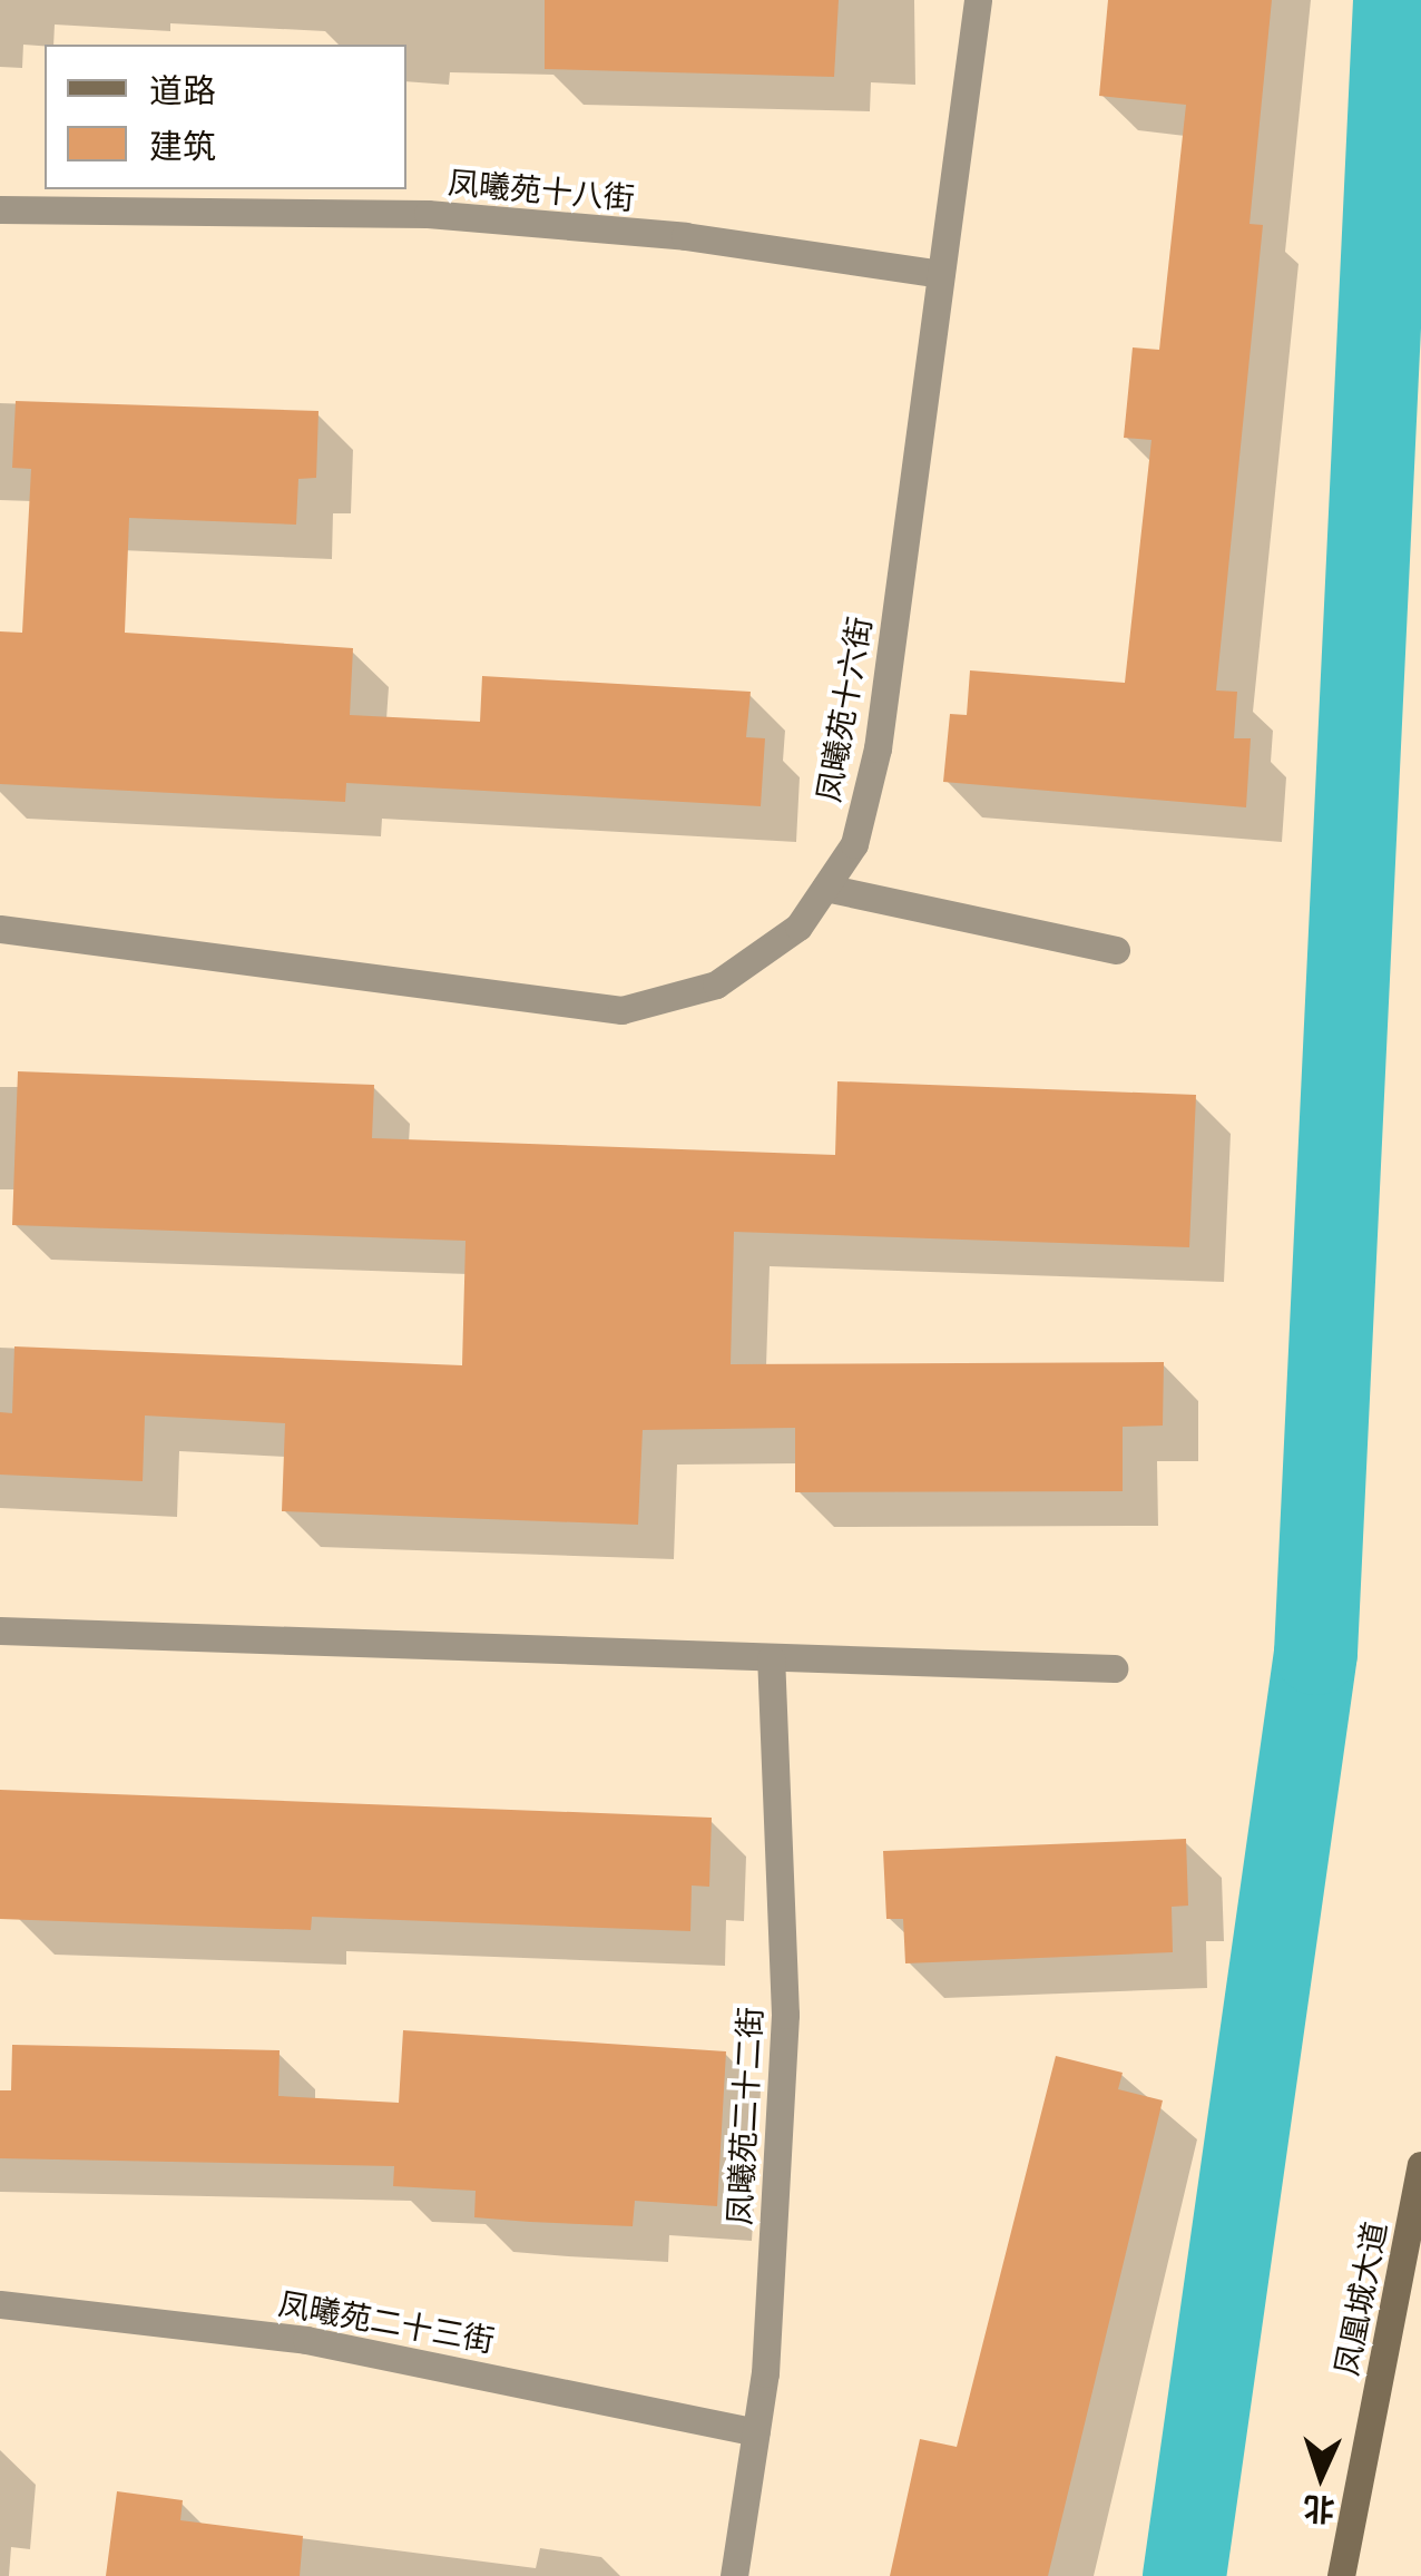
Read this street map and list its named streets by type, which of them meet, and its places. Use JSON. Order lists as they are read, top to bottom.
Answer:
{
  "streets": {
    "main road": ["凤凰城大道"],
    "lane": [
      "凤曦苑十八街",
      "凤曦苑十六街",
      "凤曦苑二十二街",
      "凤曦苑二十三街"
    ]
  },
  "crossings": [
    ["凤曦苑十八街", "凤曦苑十六街"],
    ["凤曦苑二十二街", "凤曦苑二十三街"]
  ],
  "legend": ["道路", "建筑"],
  "north": "bottom"
}
